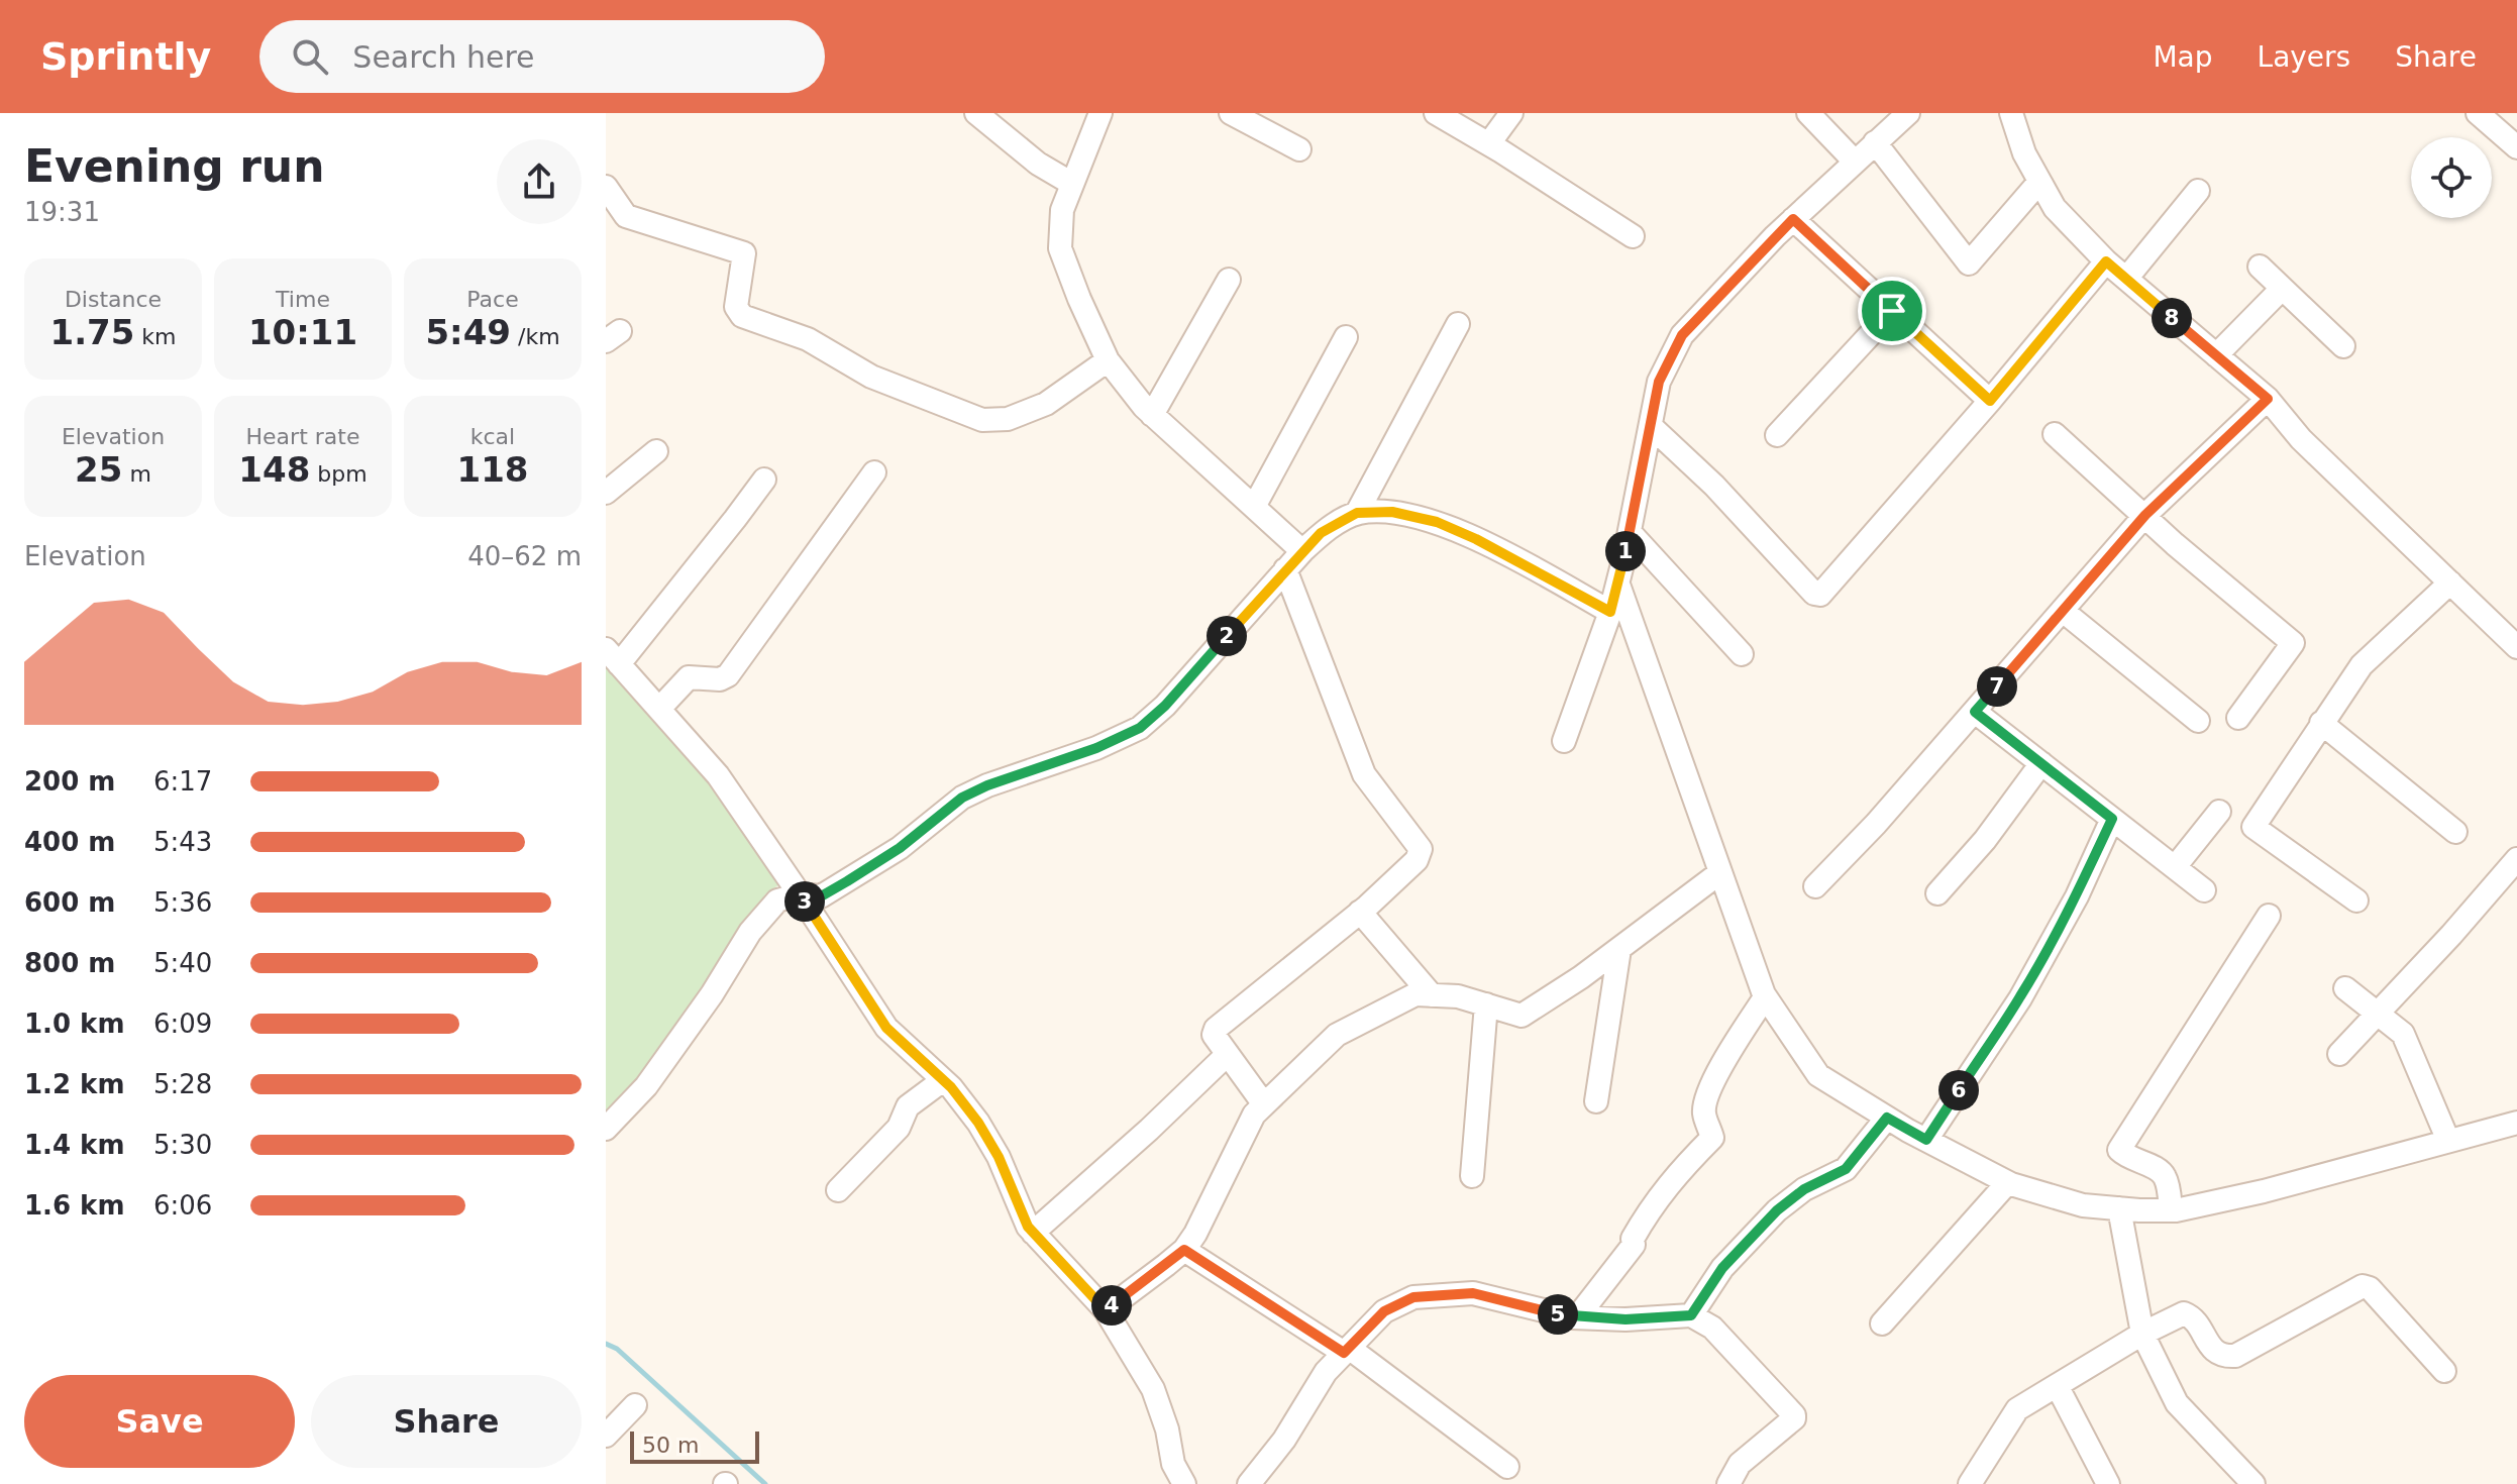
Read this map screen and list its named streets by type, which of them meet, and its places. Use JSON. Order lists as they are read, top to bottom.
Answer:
{
  "scale_bar": "50 m",
  "page": {
    "header": "Sprintly",
    "search": "Search here",
    "nav": ["Map", "Layers", "Share"],
    "heading": ["Evening run", "19:31"],
    "stats": [
      ["Distance", "1.75 km"],
      ["Time", "10:11"],
      ["Pace", "5:49 /km"],
      ["Elevation", "25 m"],
      ["Heart rate", "148 bpm"],
      ["kcal", "118"]
    ],
    "pins": [
      "8",
      "1",
      "2",
      "7",
      "3",
      "6",
      "4",
      "5"
    ],
    "chart": ["Elevation", "40–62 m"],
    "list": [
      {
        "name": "200 m",
        "note": "6:17"
      },
      {
        "name": "400 m",
        "note": "5:43"
      },
      {
        "name": "600 m",
        "note": "5:36"
      },
      {
        "name": "800 m",
        "note": "5:40"
      },
      {
        "name": "1.0 km",
        "note": "6:09"
      },
      {
        "name": "1.2 km",
        "note": "5:28"
      },
      {
        "name": "1.4 km",
        "note": "5:30"
      },
      {
        "name": "1.6 km",
        "note": "6:06"
      }
    ],
    "buttons": ["Save", "Share"],
    "scale": "50 m"
  }
}
